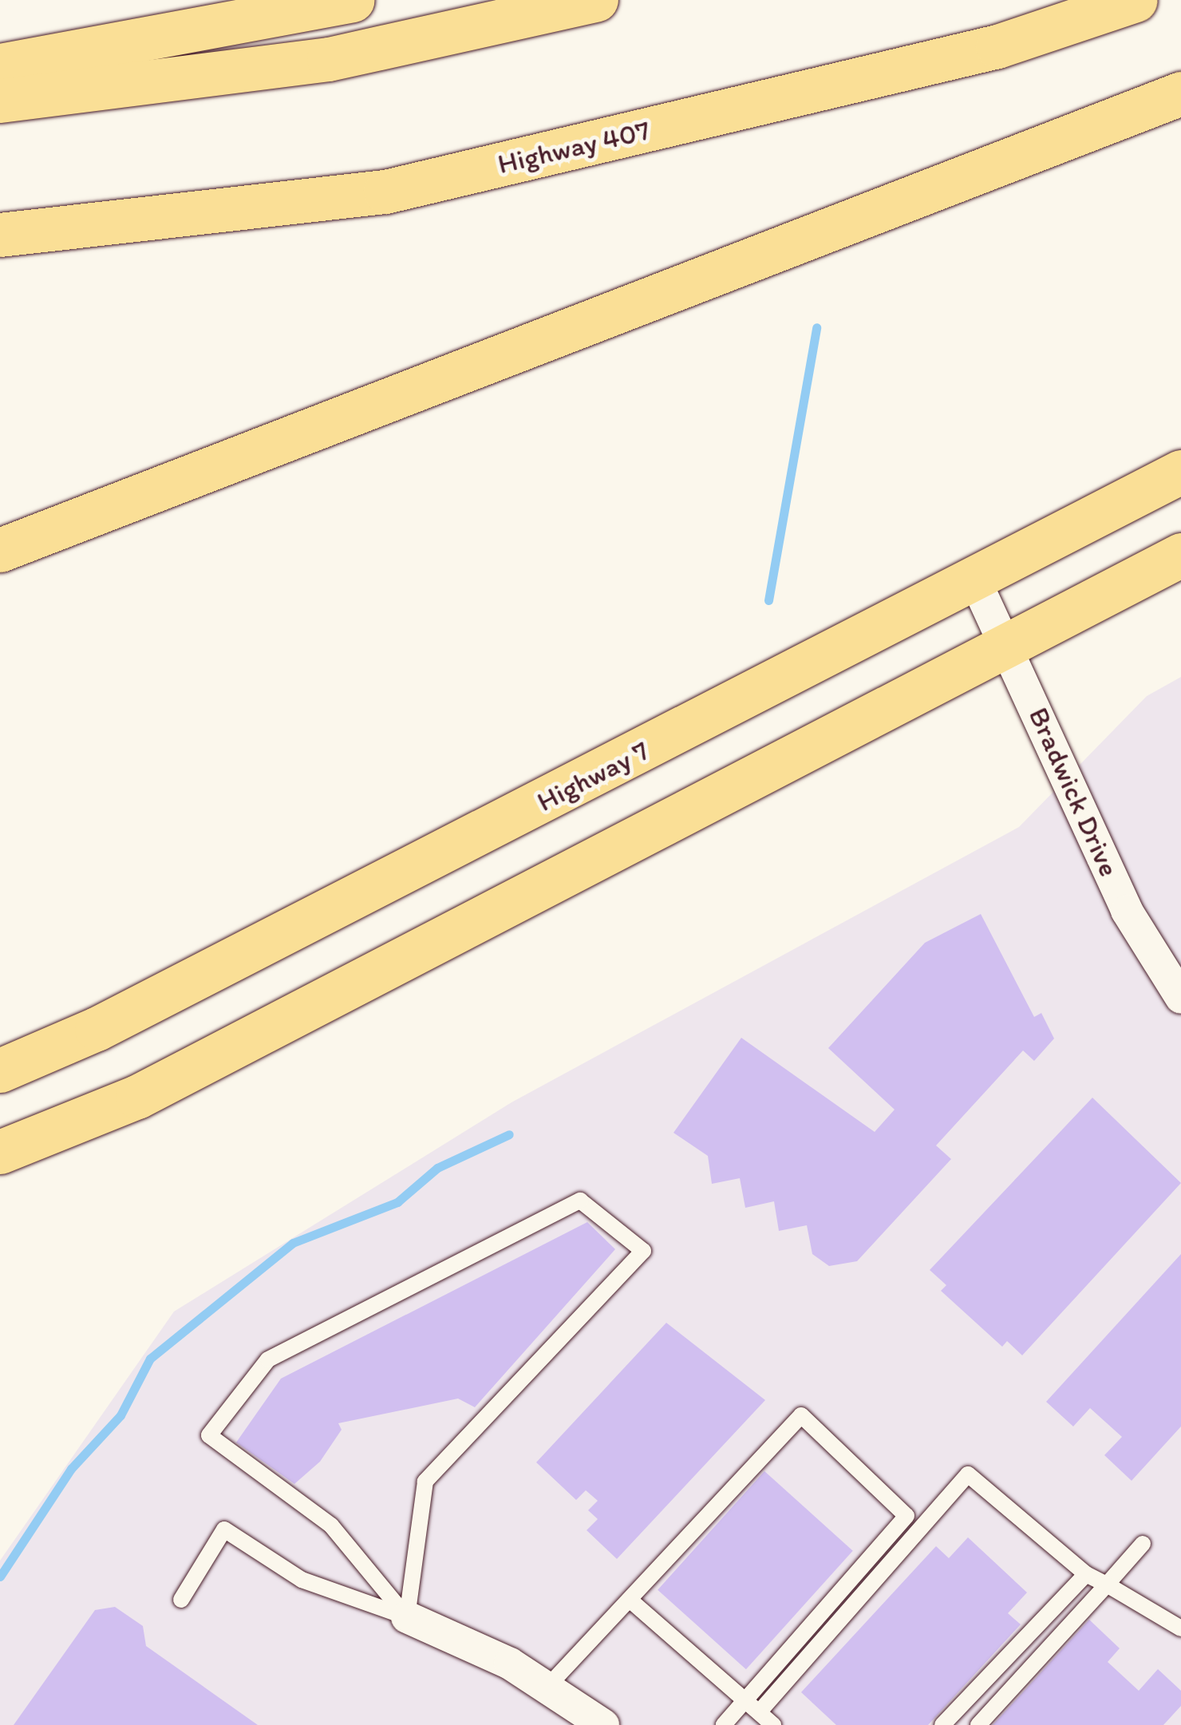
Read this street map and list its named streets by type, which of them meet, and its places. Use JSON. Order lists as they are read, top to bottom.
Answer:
{
  "streets": {
    "main road": ["Highway 407", "Highway 7"],
    "street": ["Bradwick Drive"]
  },
  "crossings": [
    ["Highway 7", "Bradwick Drive"]
  ]
}
